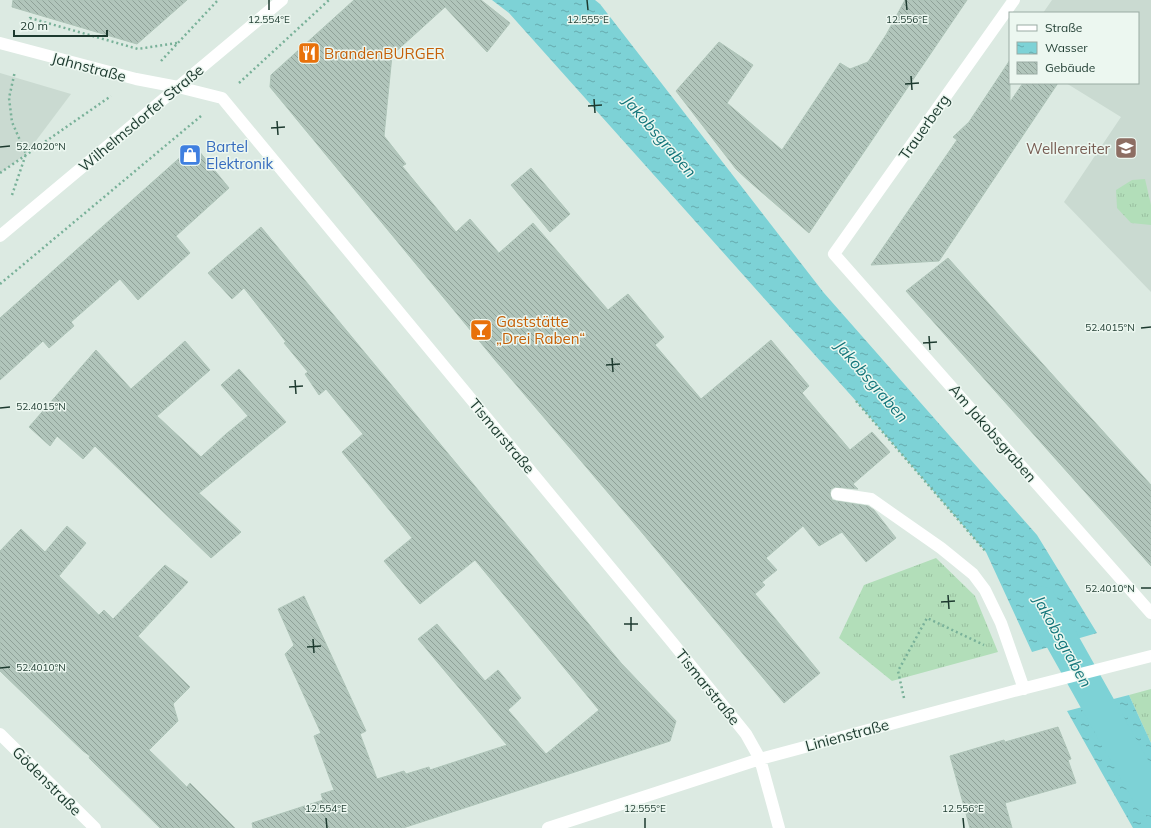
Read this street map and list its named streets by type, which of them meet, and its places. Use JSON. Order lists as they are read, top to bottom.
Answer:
{
  "streets": {
    "street": [
      "Jahnstraße",
      "Wilhelmsdorfer Straße",
      "Trauerberg",
      "Am Jakobsgraben",
      "Tismarstraße",
      "Linienstraße",
      "Gödenstraße"
    ]
  },
  "crossings": [
    ["Jahnstraße", "Wilhelmsdorfer Straße"],
    ["Trauerberg", "Am Jakobsgraben"],
    ["Tismarstraße", "Linienstraße"]
  ],
  "water": ["Jakobsgraben"],
  "places": {
    "restaurant": ["BrandenBURGER"],
    "school or university": ["Wellenreiter"],
    "shop": ["Bartel Elektronik"],
    "bar": ["Gaststätte „Drei Raben“"]
  },
  "legend": ["Straße", "Wasser", "Gebäude"],
  "scale_bar": "20 m",
  "coordinates": [
    "12.554°E",
    "12.555°E",
    "12.556°E",
    "52.4020°N",
    "52.4015°N",
    "52.4010°N"
  ]
}
